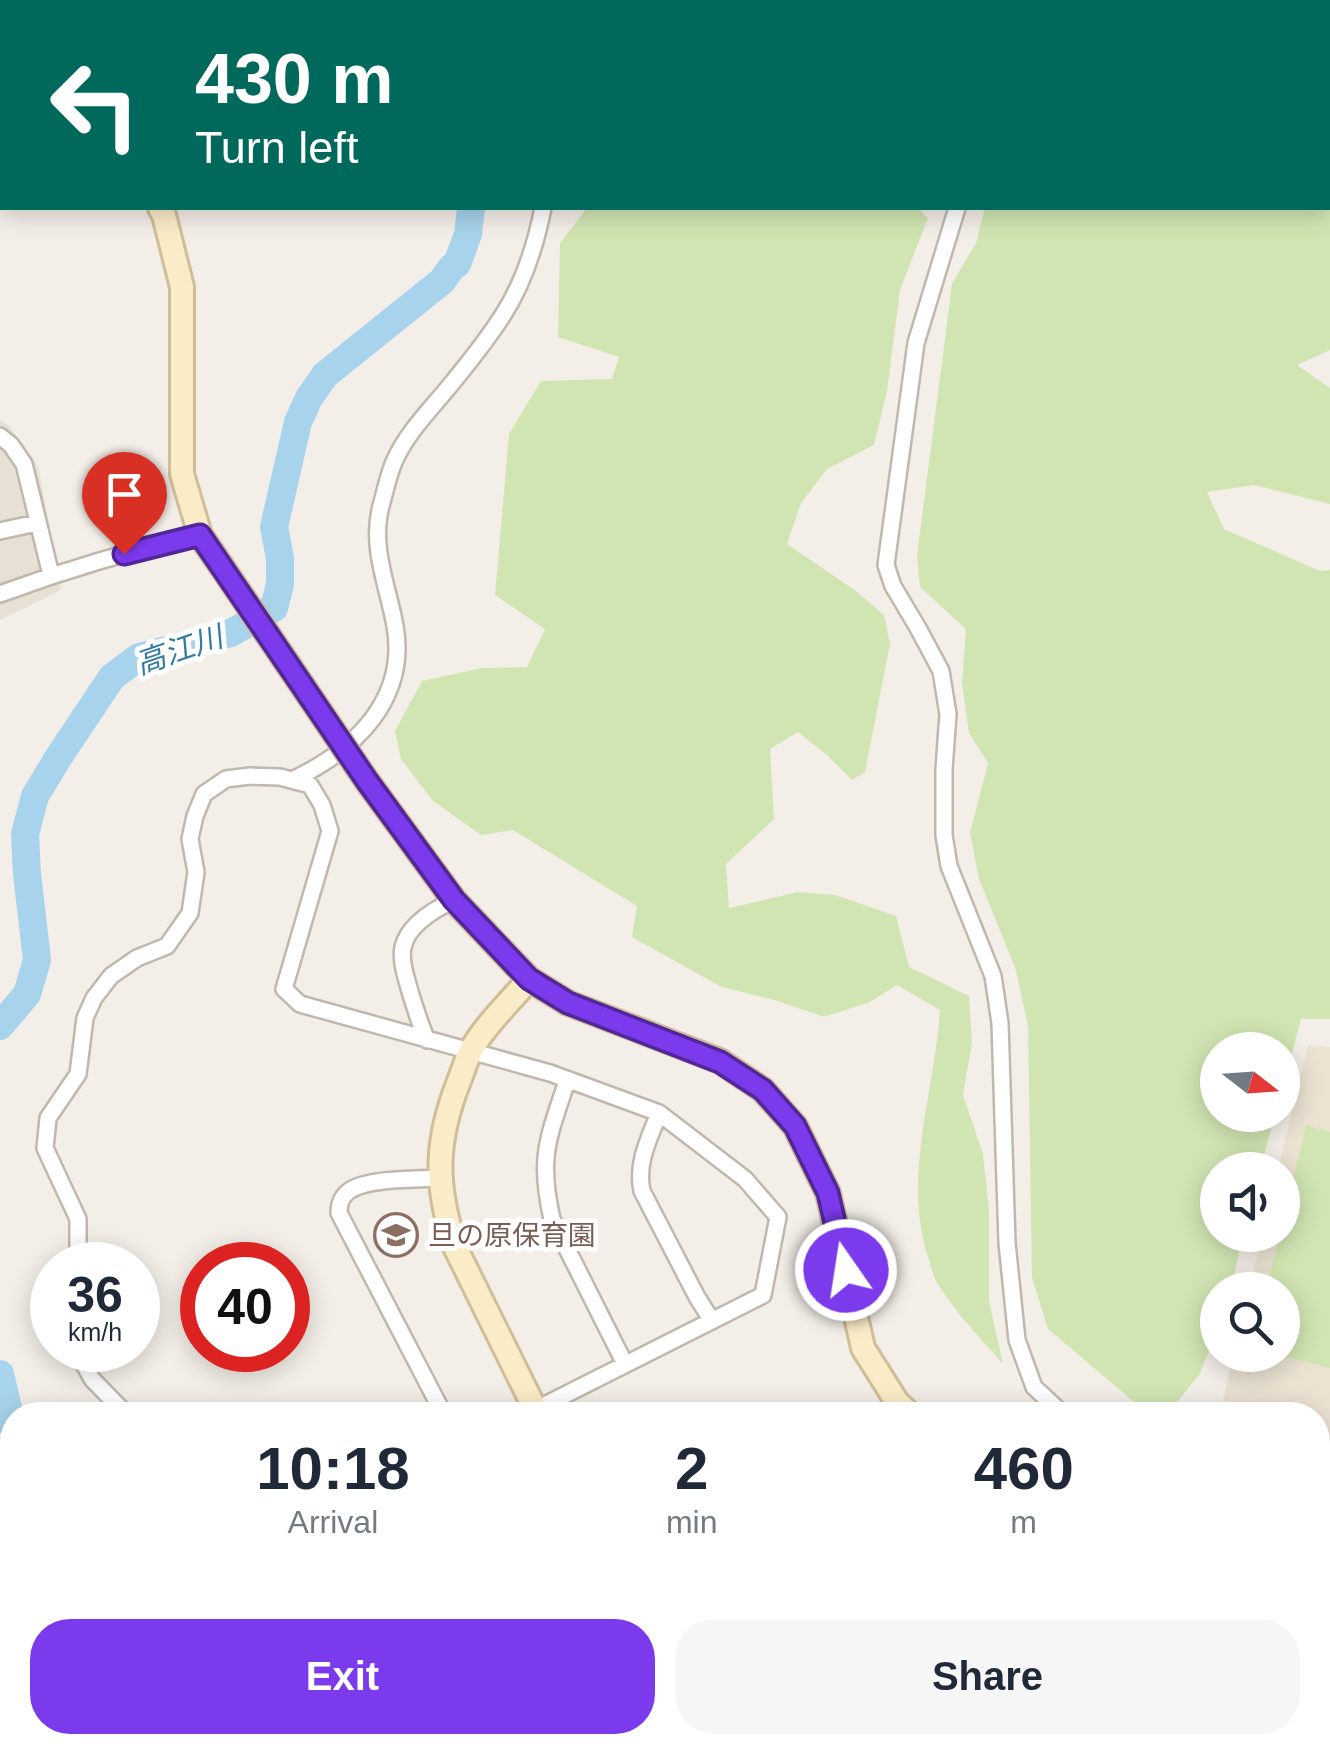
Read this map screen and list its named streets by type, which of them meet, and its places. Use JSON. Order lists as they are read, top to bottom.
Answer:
{
  "water": ["高江川"],
  "places": {
    "school or university": ["旦の原保育園"]
  },
  "north": "right",
  "page": {
    "turn": ["430 m", "Turn left"],
    "speed": "36 km/h",
    "limit": "40",
    "eta": [
      "10:18",
      "Arrival",
      "2",
      "min",
      "460",
      "m"
    ],
    "buttons": ["Exit", "Share"]
  }
}
